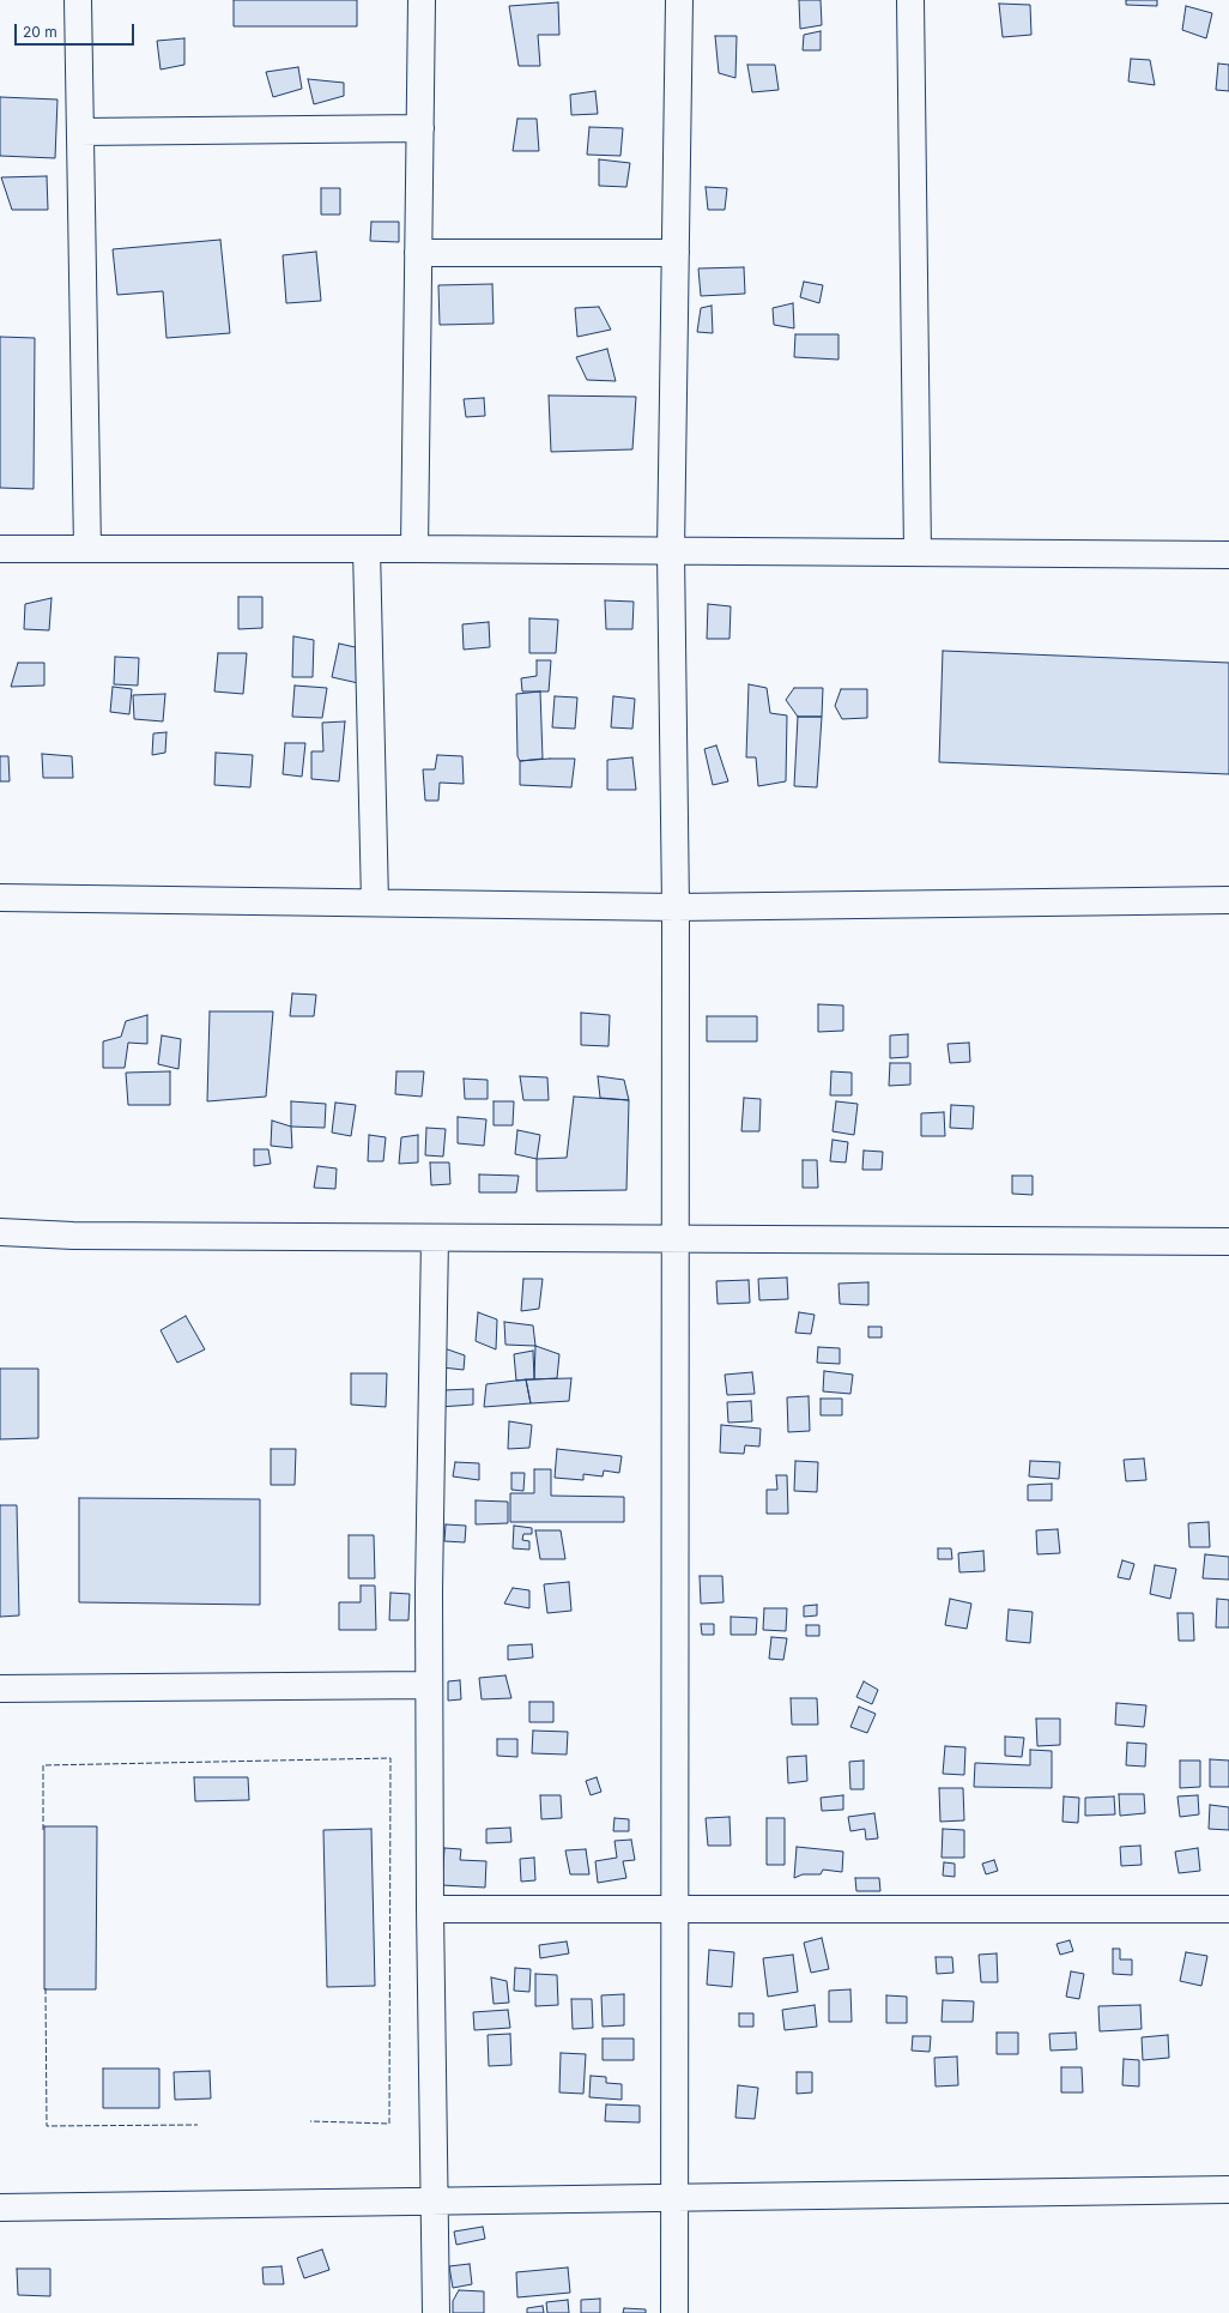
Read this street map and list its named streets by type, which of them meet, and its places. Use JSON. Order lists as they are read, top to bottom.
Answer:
{
  "scale_bar": "20 m"
}
